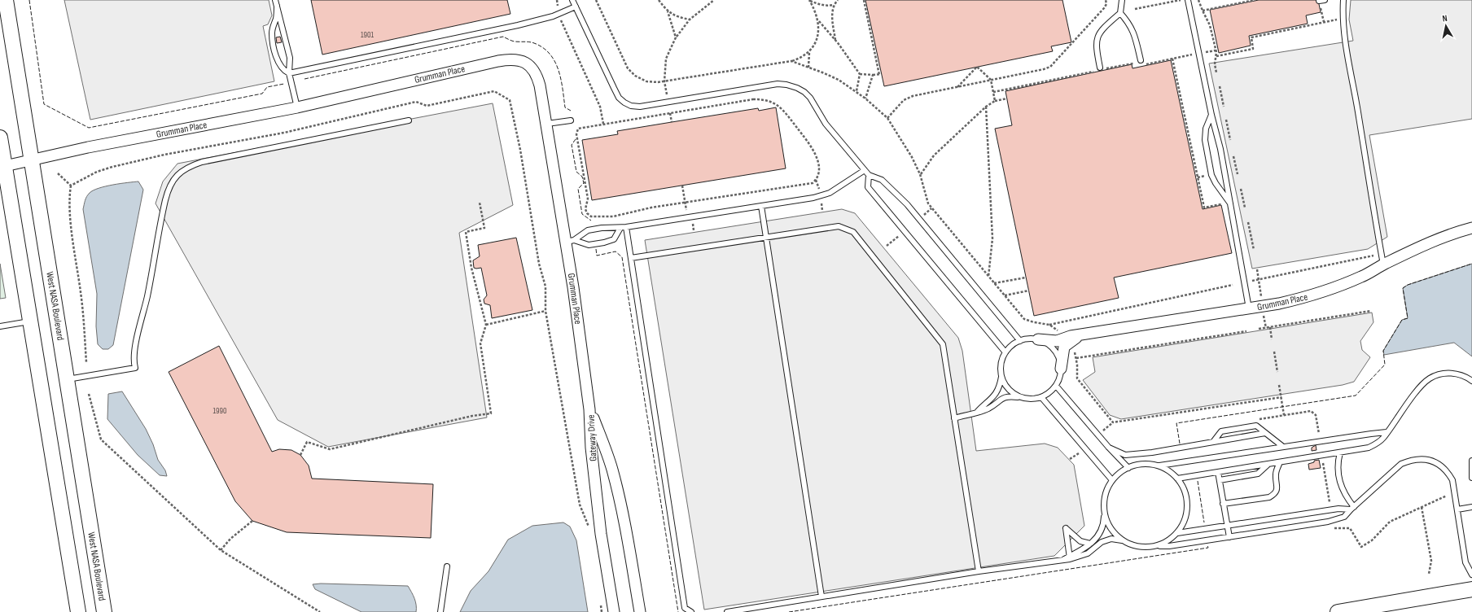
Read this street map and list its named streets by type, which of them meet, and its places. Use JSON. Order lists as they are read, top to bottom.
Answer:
{
  "streets": {
    "main road": ["West NASA Boulevard"],
    "street": ["Grumman Place", "Gateway Drive"]
  },
  "crossings": [
    ["Grumman Place", "West NASA Boulevard"],
    ["Grumman Place", "Gateway Drive"]
  ],
  "house_numbers": ["1901", "1990"],
  "north": "top"
}
